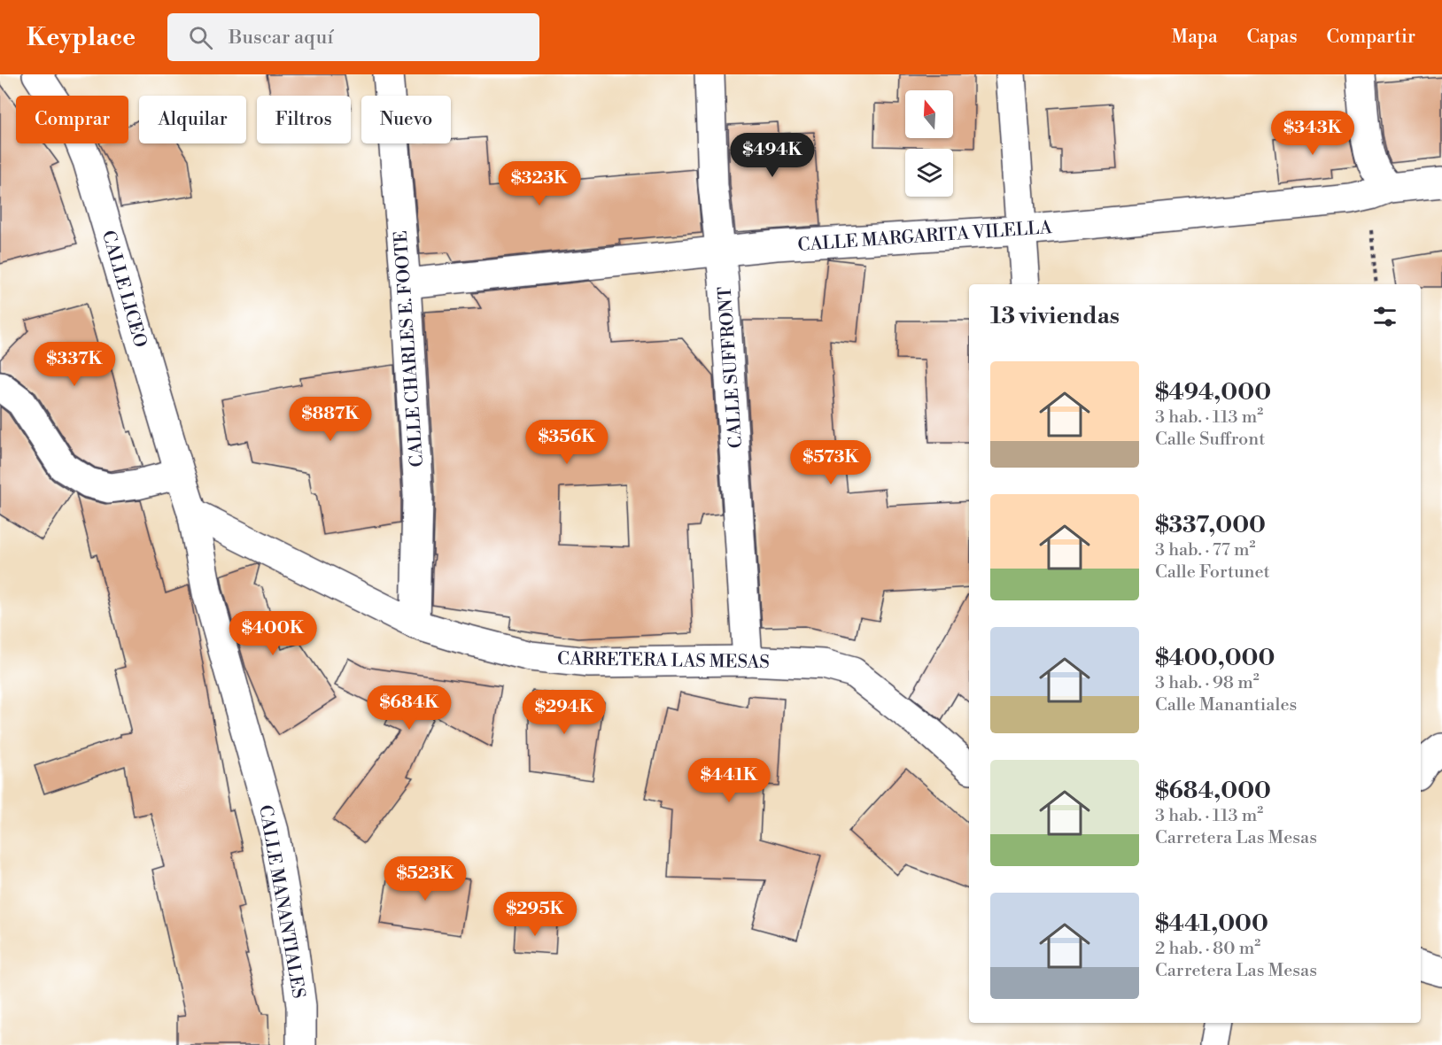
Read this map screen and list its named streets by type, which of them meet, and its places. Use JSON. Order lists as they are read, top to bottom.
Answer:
{
  "streets": {
    "street": [
      "CALLE MARGARITA VILELLA",
      "CALLE LICEO",
      "CALLE CHARLES E. FOOTE",
      "CALLE SUFFRONT",
      "CARRETERA LAS MESAS",
      "CALLE MANANTIALES"
    ]
  },
  "crossings": [
    ["CALLE MARGARITA VILELLA", "CALLE CHARLES E. FOOTE"],
    ["CALLE MARGARITA VILELLA", "CALLE SUFFRONT"],
    ["CALLE LICEO", "CARRETERA LAS MESAS"],
    ["CALLE LICEO", "CALLE MANANTIALES"],
    ["CALLE CHARLES E. FOOTE", "CARRETERA LAS MESAS"],
    ["CALLE SUFFRONT", "CARRETERA LAS MESAS"],
    ["CARRETERA LAS MESAS", "CALLE MANANTIALES"]
  ],
  "north": "top",
  "page": {
    "header": "Keyplace",
    "search": "Buscar aquí",
    "nav": ["Mapa", "Capas", "Compartir"],
    "chip": [
      "Comprar",
      "Alquilar",
      "Filtros",
      "Nuevo"
    ],
    "price": [
      "$343K",
      "$494K",
      "$323K",
      "$337K",
      "$887K",
      "$356K",
      "$573K",
      "$400K",
      "$684K",
      "$294K",
      "$441K",
      "$523K",
      "$295K"
    ],
    "heading": "13 viviendas",
    "list": [
      {
        "name": "$494,000",
        "note": "3 hab. · 113 m² · Calle Suffront"
      },
      {
        "name": "$337,000",
        "note": "3 hab. · 77 m² · Calle Fortunet"
      },
      {
        "name": "$400,000",
        "note": "3 hab. · 98 m² · Calle Manantiales"
      },
      {
        "name": "$684,000",
        "note": "3 hab. · 113 m² · Carretera Las Mesas"
      },
      {
        "name": "$441,000",
        "note": "2 hab. · 80 m² · Carretera Las Mesas"
      }
    ]
  }
}
